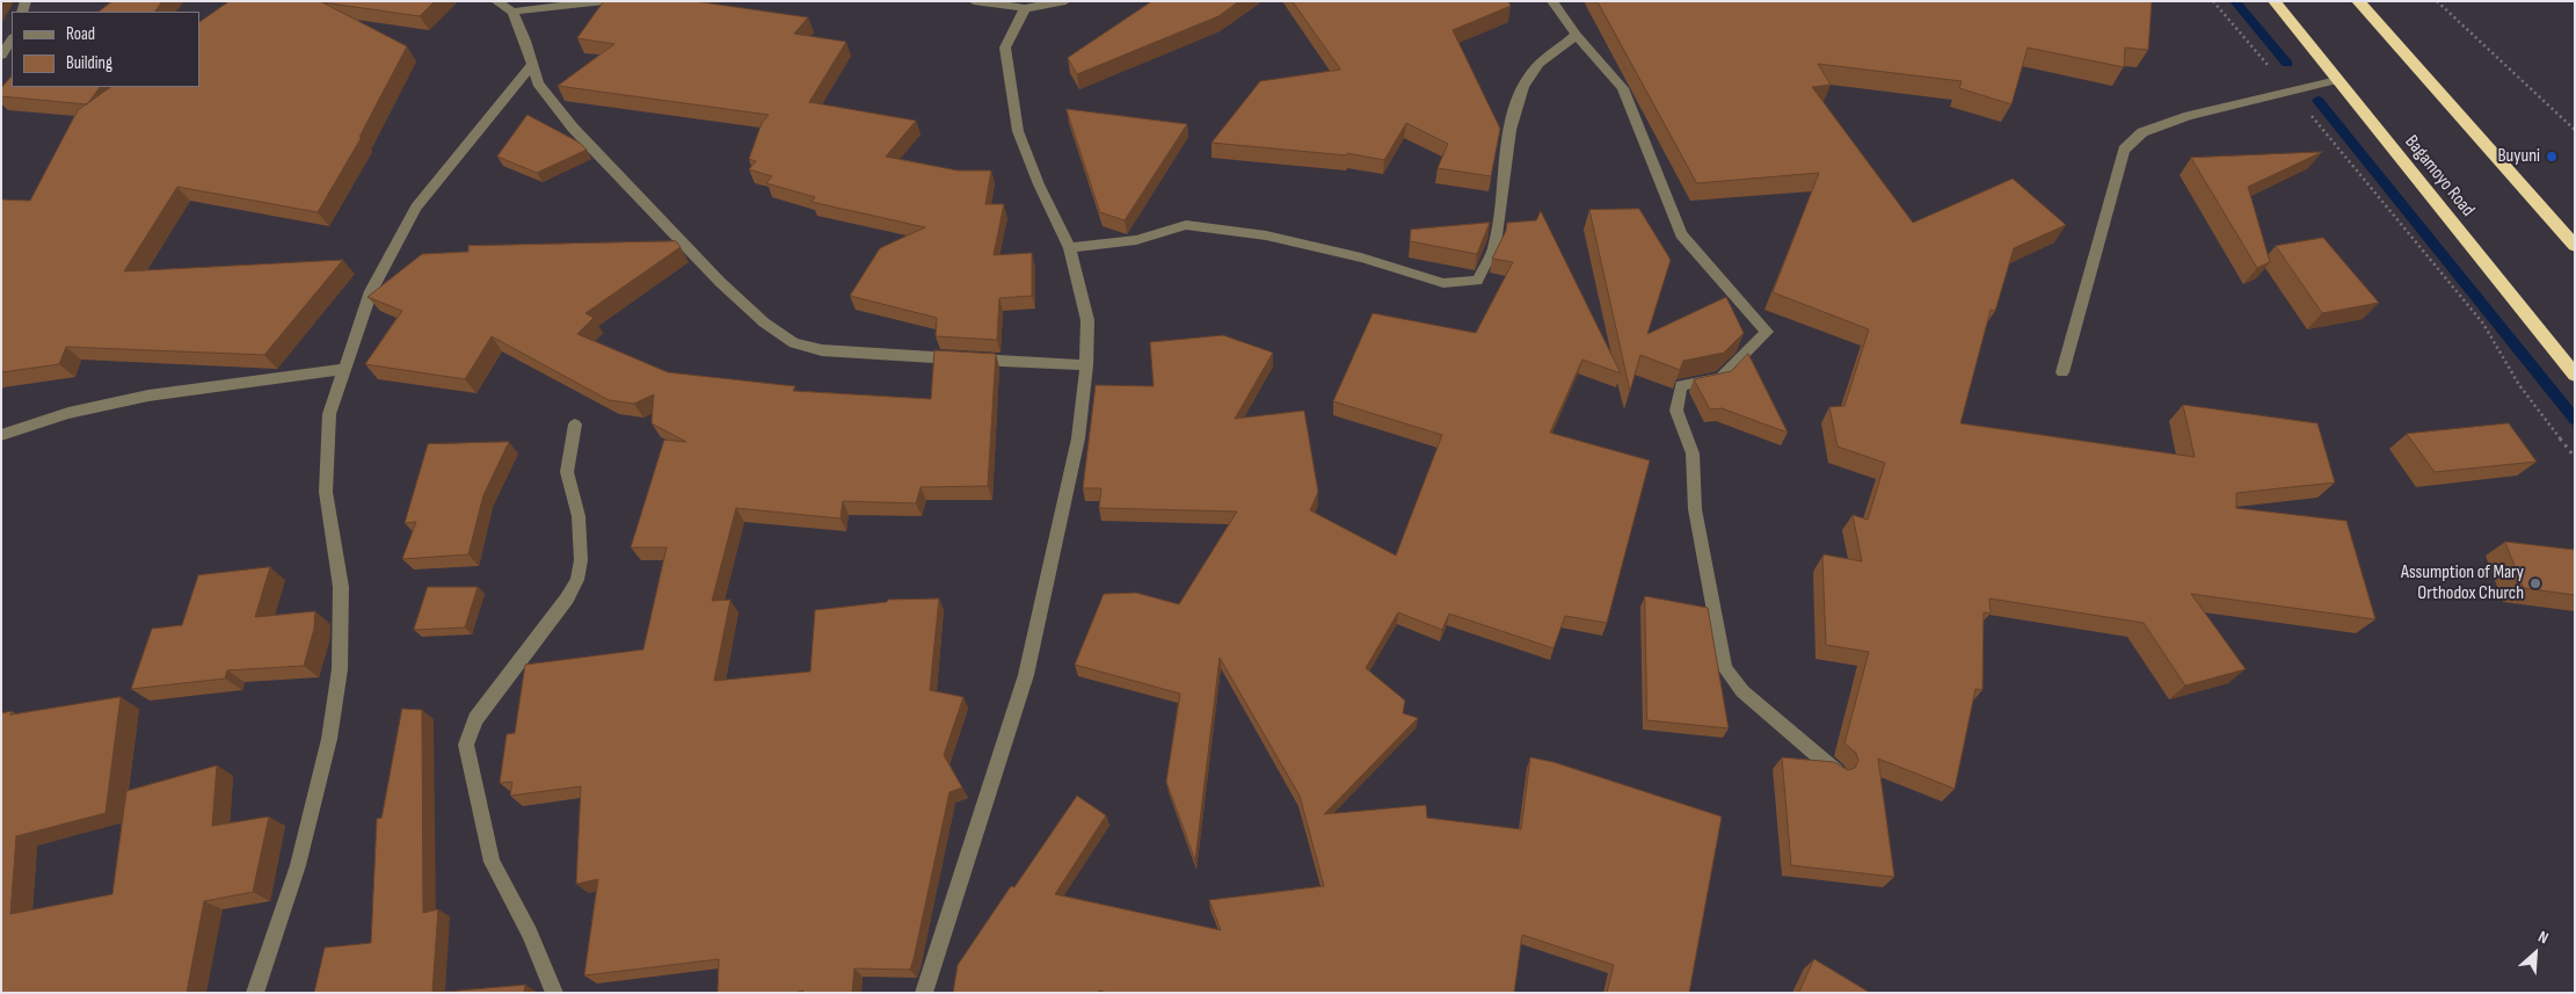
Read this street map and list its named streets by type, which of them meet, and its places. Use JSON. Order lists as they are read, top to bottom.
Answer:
{
  "streets": {
    "highway": ["Bagamoyo Road"]
  },
  "places": ["Buyuni", "Assumption of Mary Orthodox Church"],
  "legend": ["Road", "Building"],
  "north": "top right"
}
